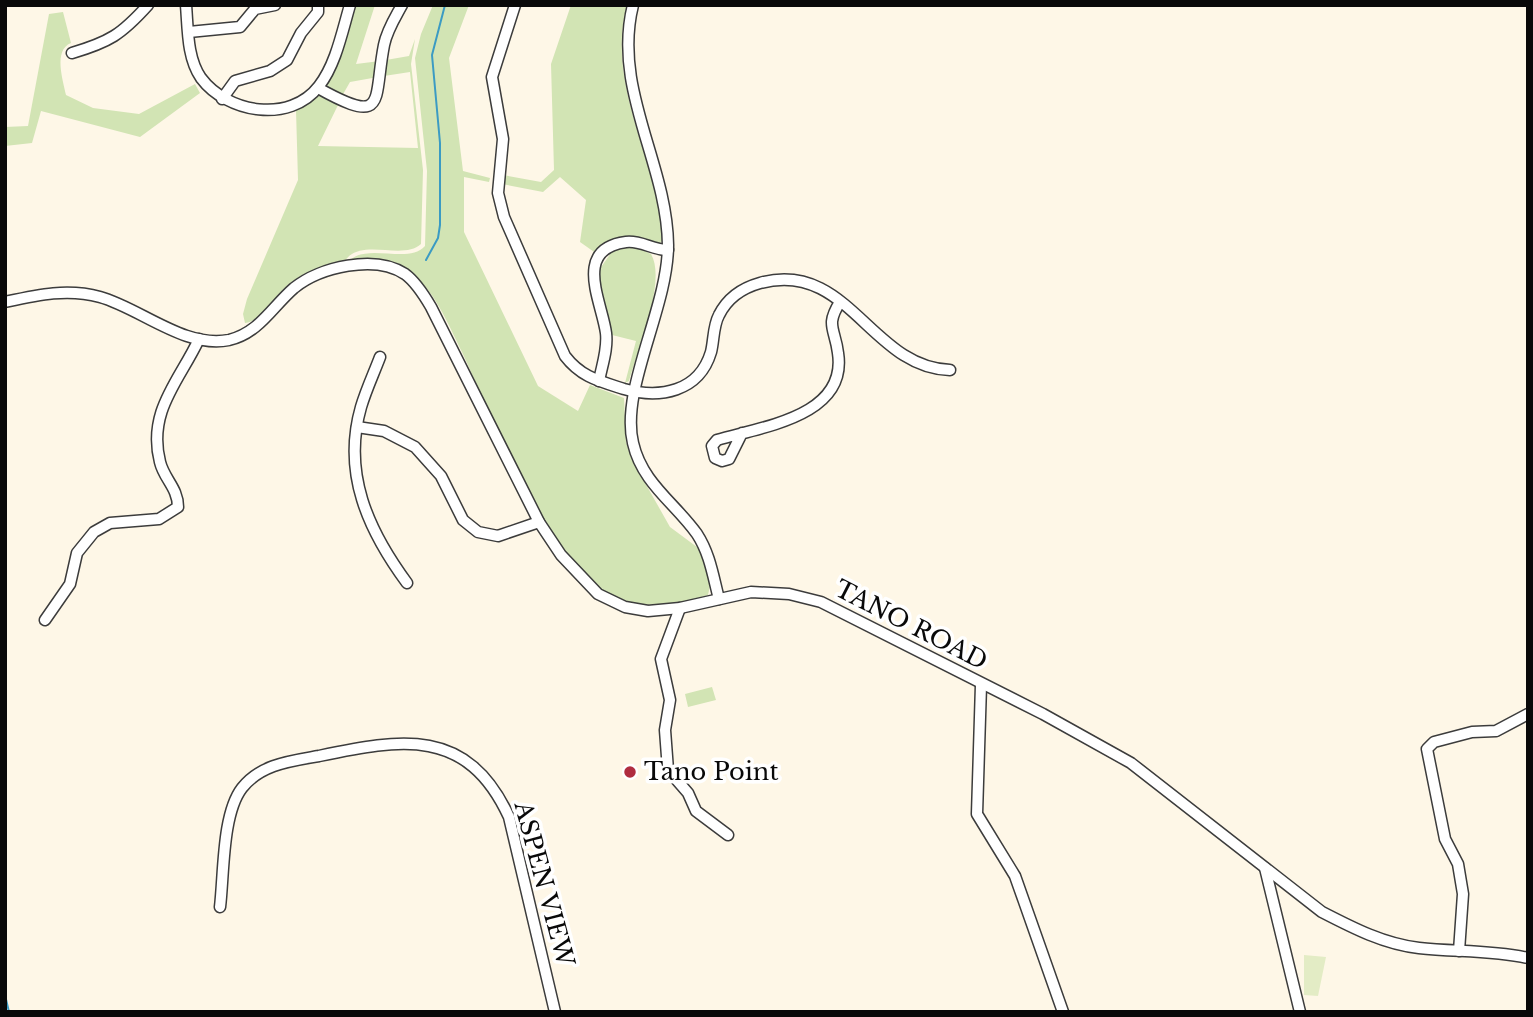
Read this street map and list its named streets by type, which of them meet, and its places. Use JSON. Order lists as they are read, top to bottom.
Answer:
{
  "streets": {
    "street": ["TANO ROAD", "ASPEN VIEW"]
  },
  "places": ["Tano Point"]
}
